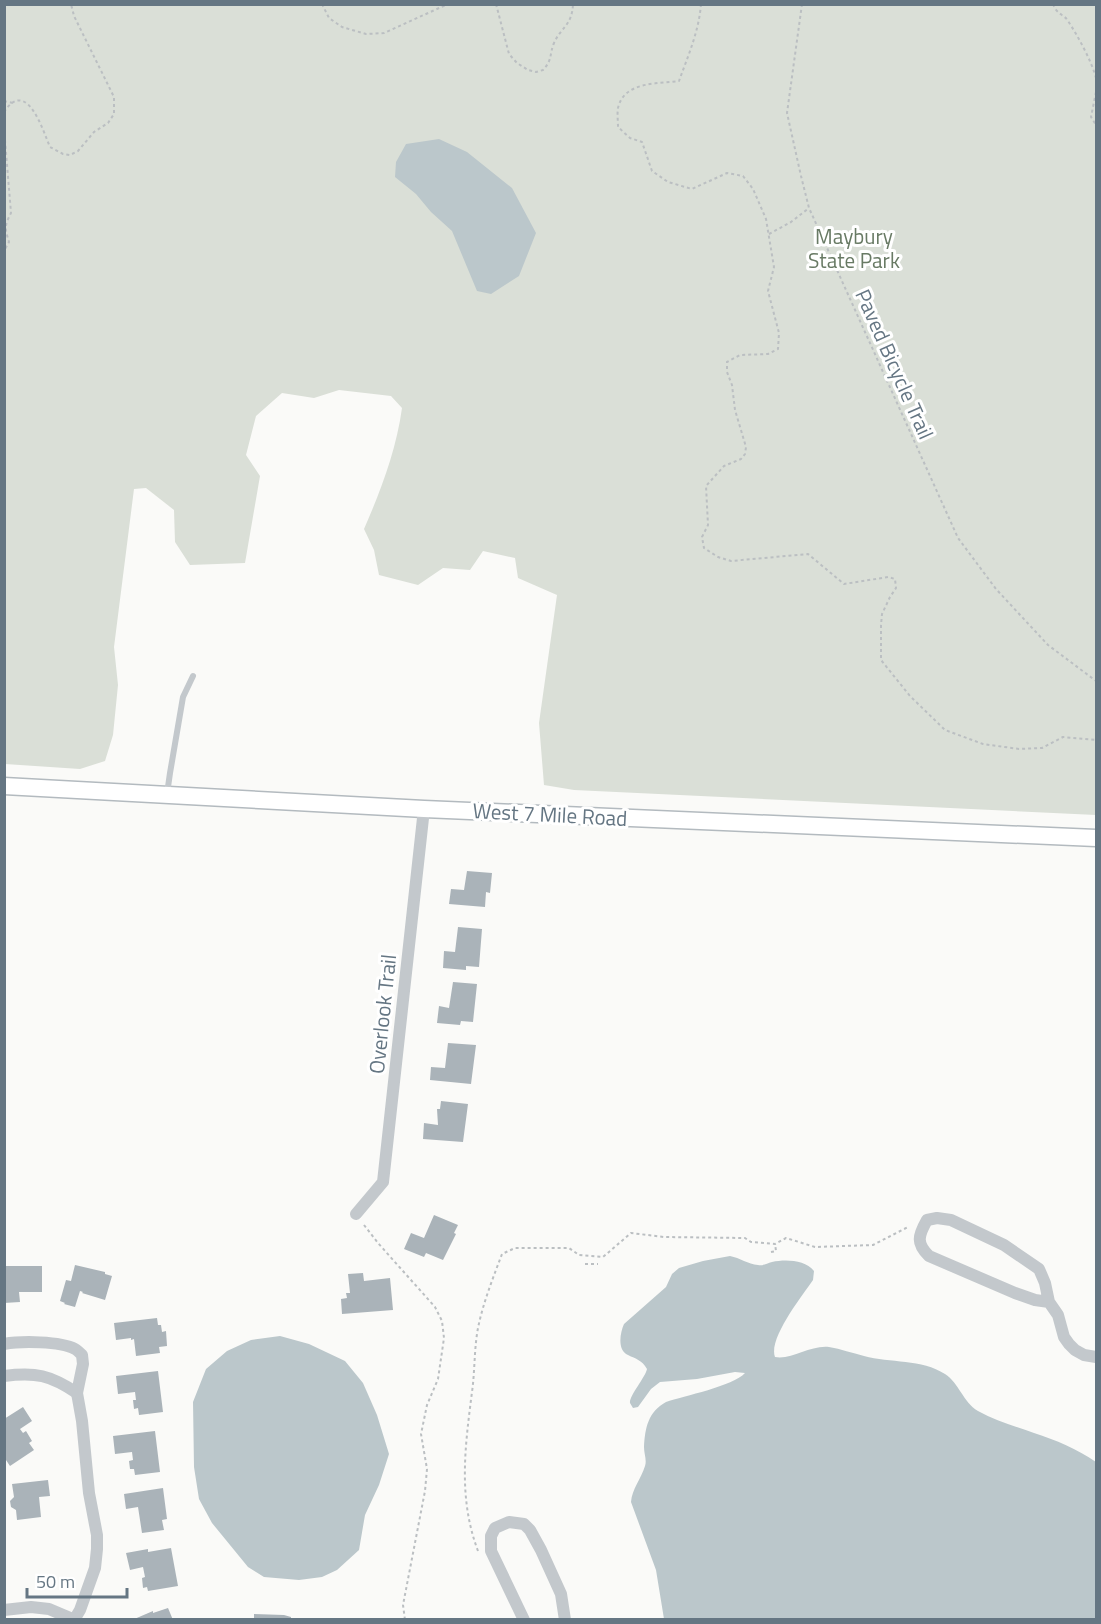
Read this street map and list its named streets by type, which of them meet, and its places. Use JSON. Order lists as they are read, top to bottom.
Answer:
{
  "streets": {
    "street": ["West 7 Mile Road", "Overlook Trail"],
    "path": ["Paved Bicycle Trail"]
  },
  "crossings": [
    ["West 7 Mile Road", "Overlook Trail"]
  ],
  "parks": ["Maybury State Park"],
  "scale_bar": "50 m"
}
